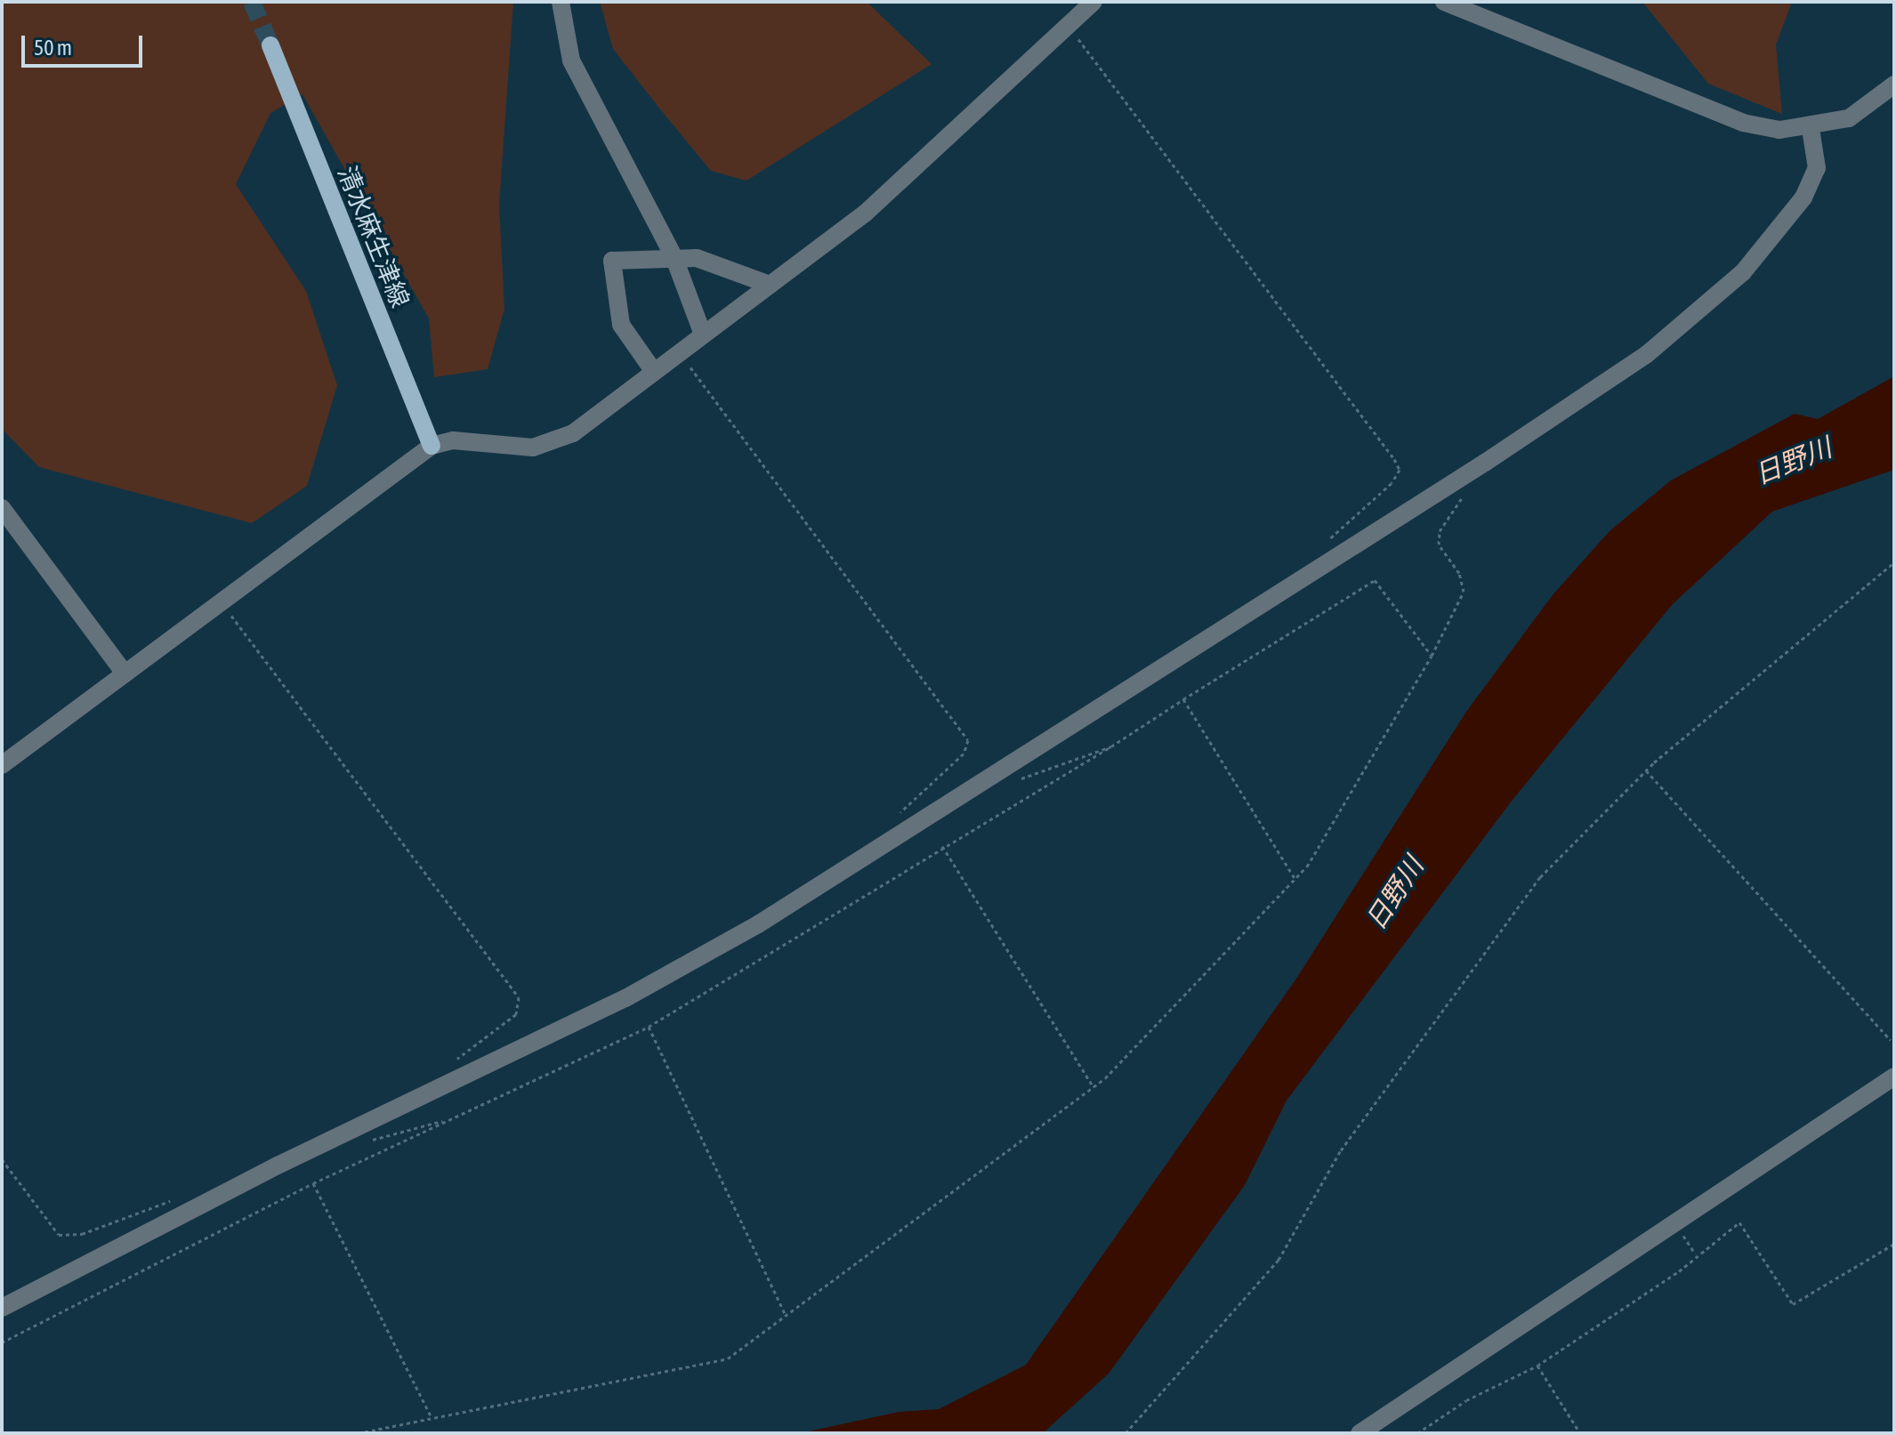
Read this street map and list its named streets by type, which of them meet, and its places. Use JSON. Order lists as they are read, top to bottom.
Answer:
{
  "streets": {
    "main road": ["清水麻生津線"]
  },
  "water": ["日野川"],
  "scale_bar": "50 m"
}
